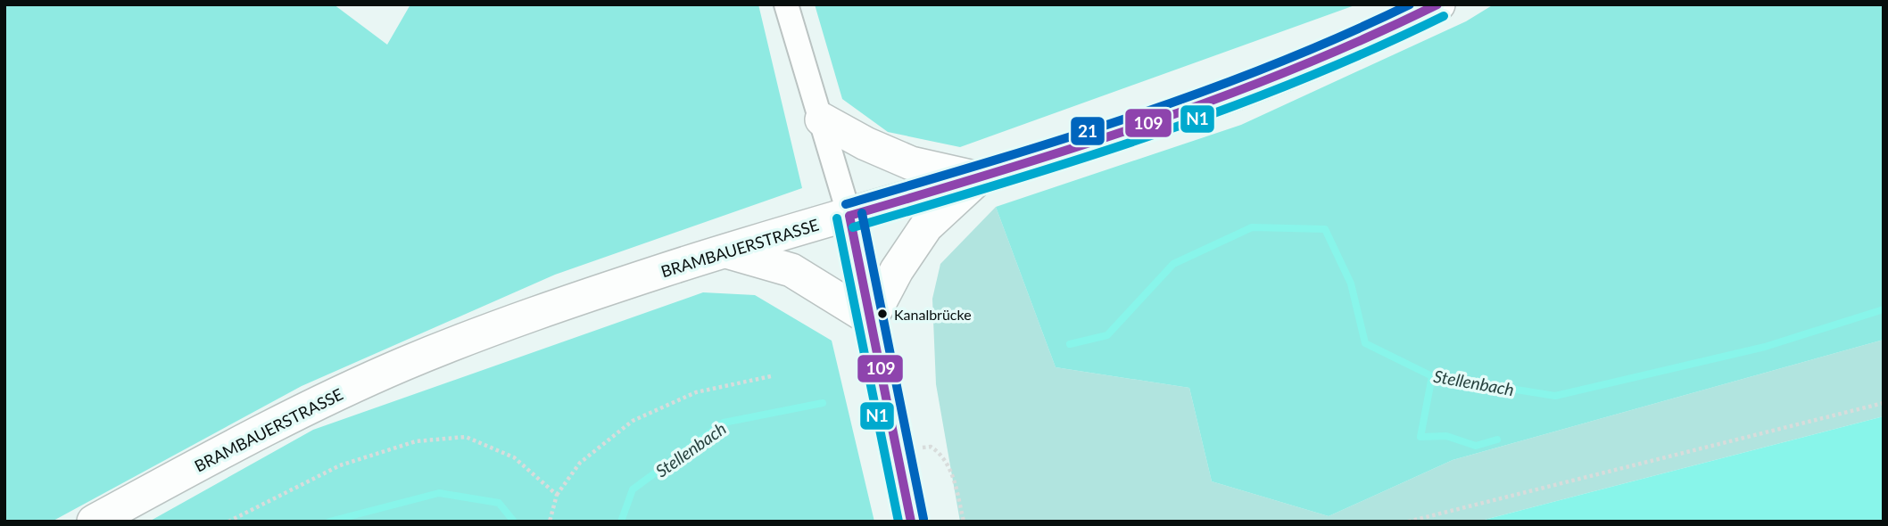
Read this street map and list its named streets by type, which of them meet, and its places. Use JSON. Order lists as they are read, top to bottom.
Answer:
{
  "streets": {
    "main road": ["BRAMBAUERSTRASSE"]
  },
  "water": ["Stellenbach"],
  "places": ["Kanalbrücke"],
  "lines": ["transit line 109", "transit line 21", "transit line N1"]
}
